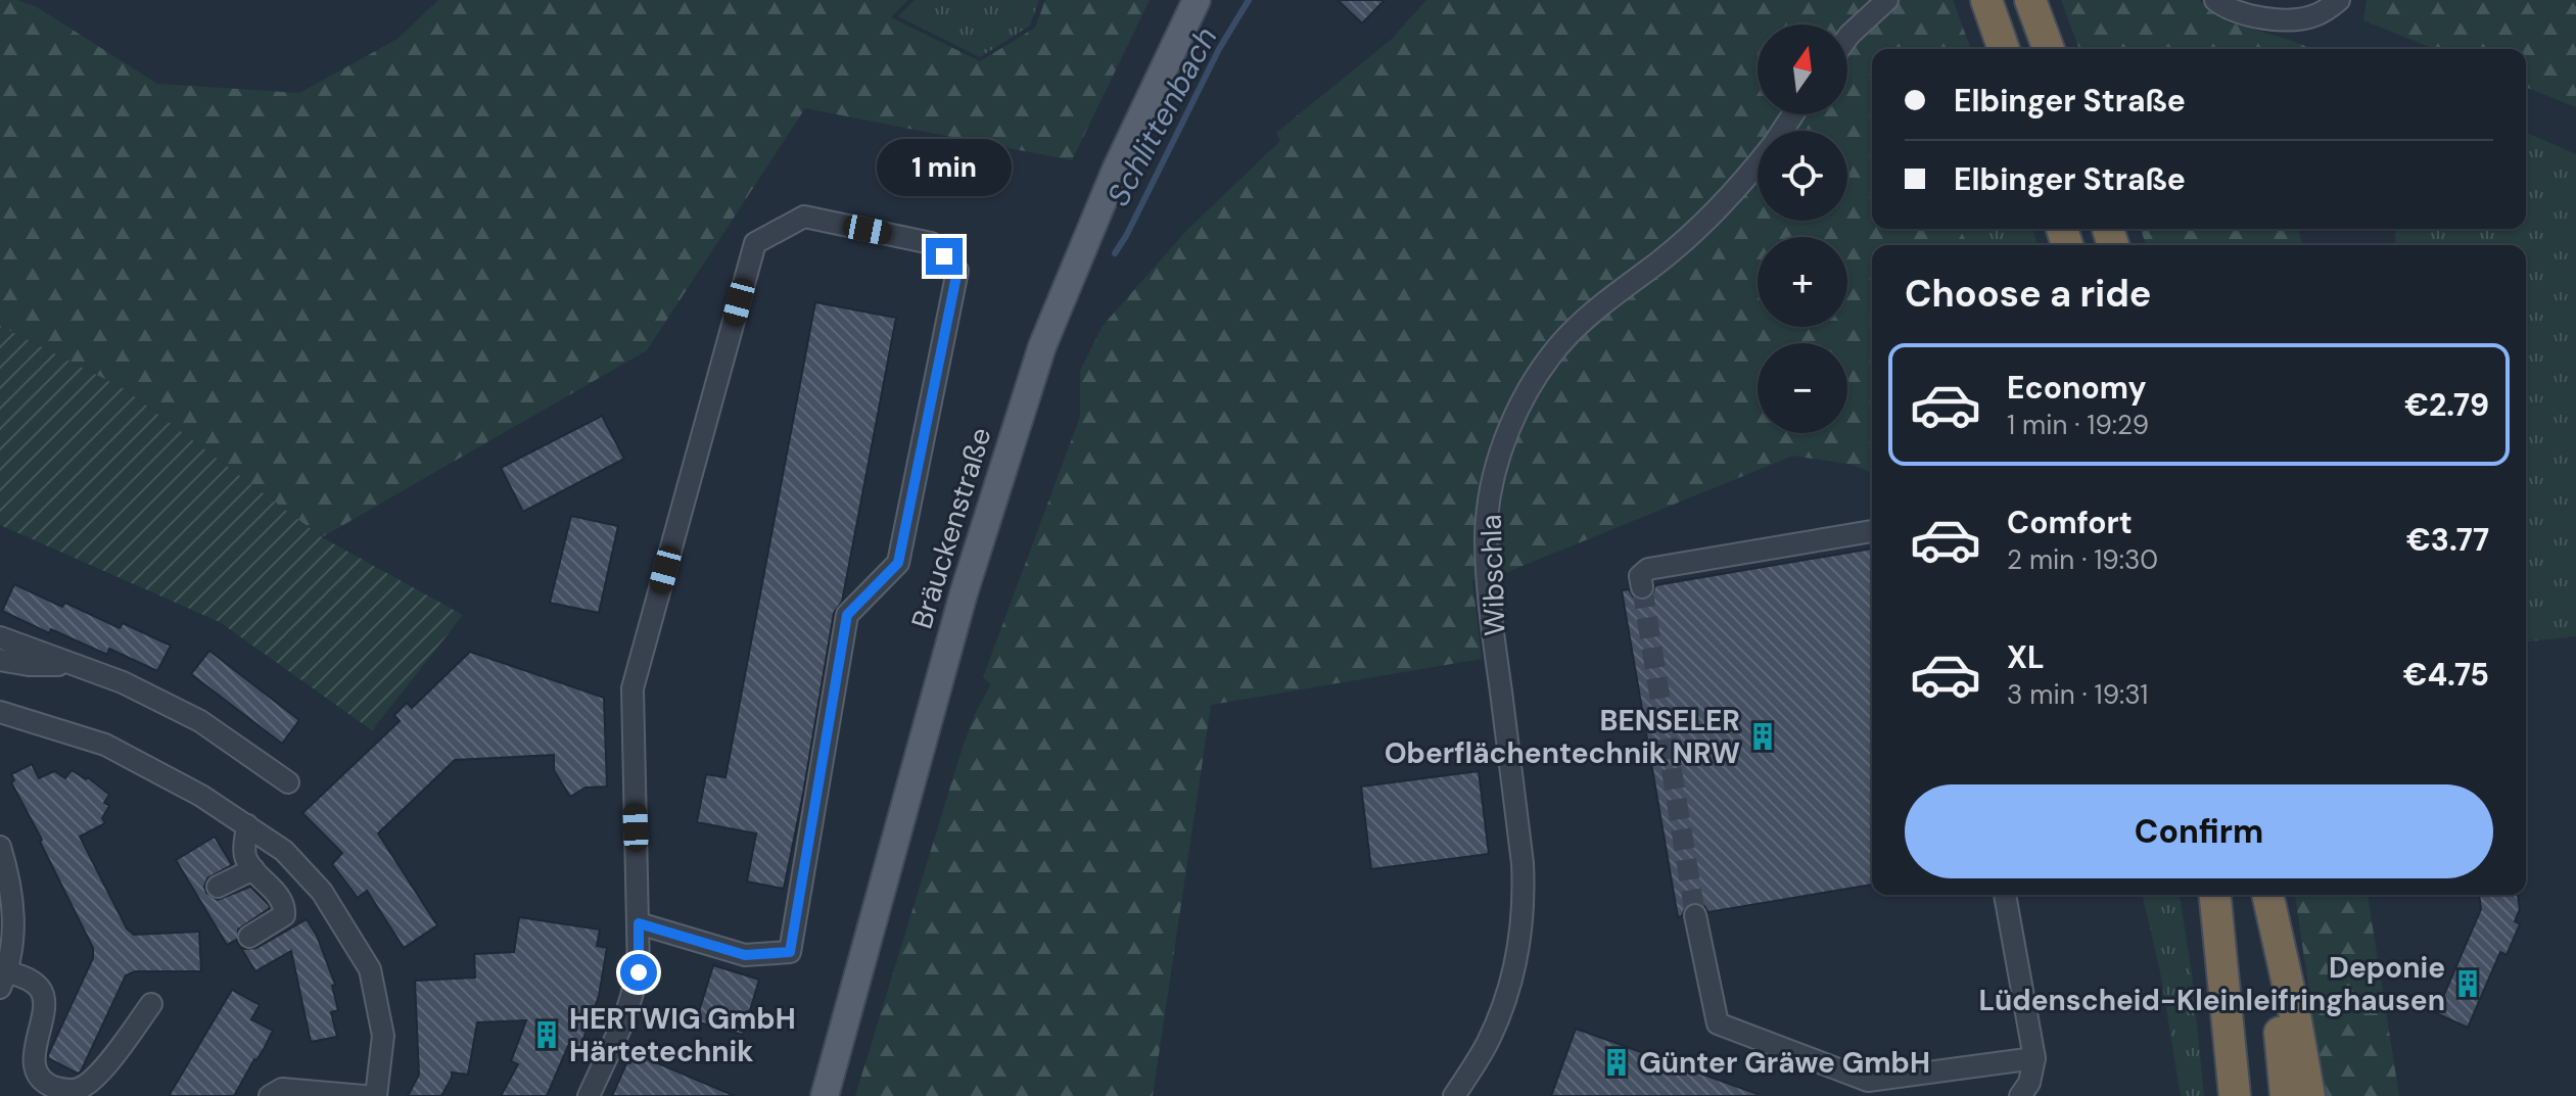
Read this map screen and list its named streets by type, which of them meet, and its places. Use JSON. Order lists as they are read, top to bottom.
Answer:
{
  "streets": {
    "main road": ["Bräuckenstraße"],
    "street": ["Wibschla"]
  },
  "water": ["Schlittenbach"],
  "places": {
    "building": [
      "BENSELER Oberflächentechnik NRW",
      "Deponie Lüdenscheid-Kleinleifringhausen",
      "HERTWIG GmbH Härtetechnik",
      "Günter Gräwe GmbH"
    ]
  },
  "north": "top",
  "page": {
    "map_buttons": ["+", "−"],
    "banner": ["Elbinger Straße", "Elbinger Straße"],
    "bubble": "1 min",
    "heading": "Choose a ride",
    "list": [
      {
        "name": "Economy",
        "note": "1 min · 19:29",
        "value": "€2.79"
      },
      {
        "name": "Comfort",
        "note": "2 min · 19:30",
        "value": "€3.77"
      },
      {
        "name": "XL",
        "note": "3 min · 19:31",
        "value": "€4.75"
      }
    ],
    "buttons": "Confirm"
  }
}
